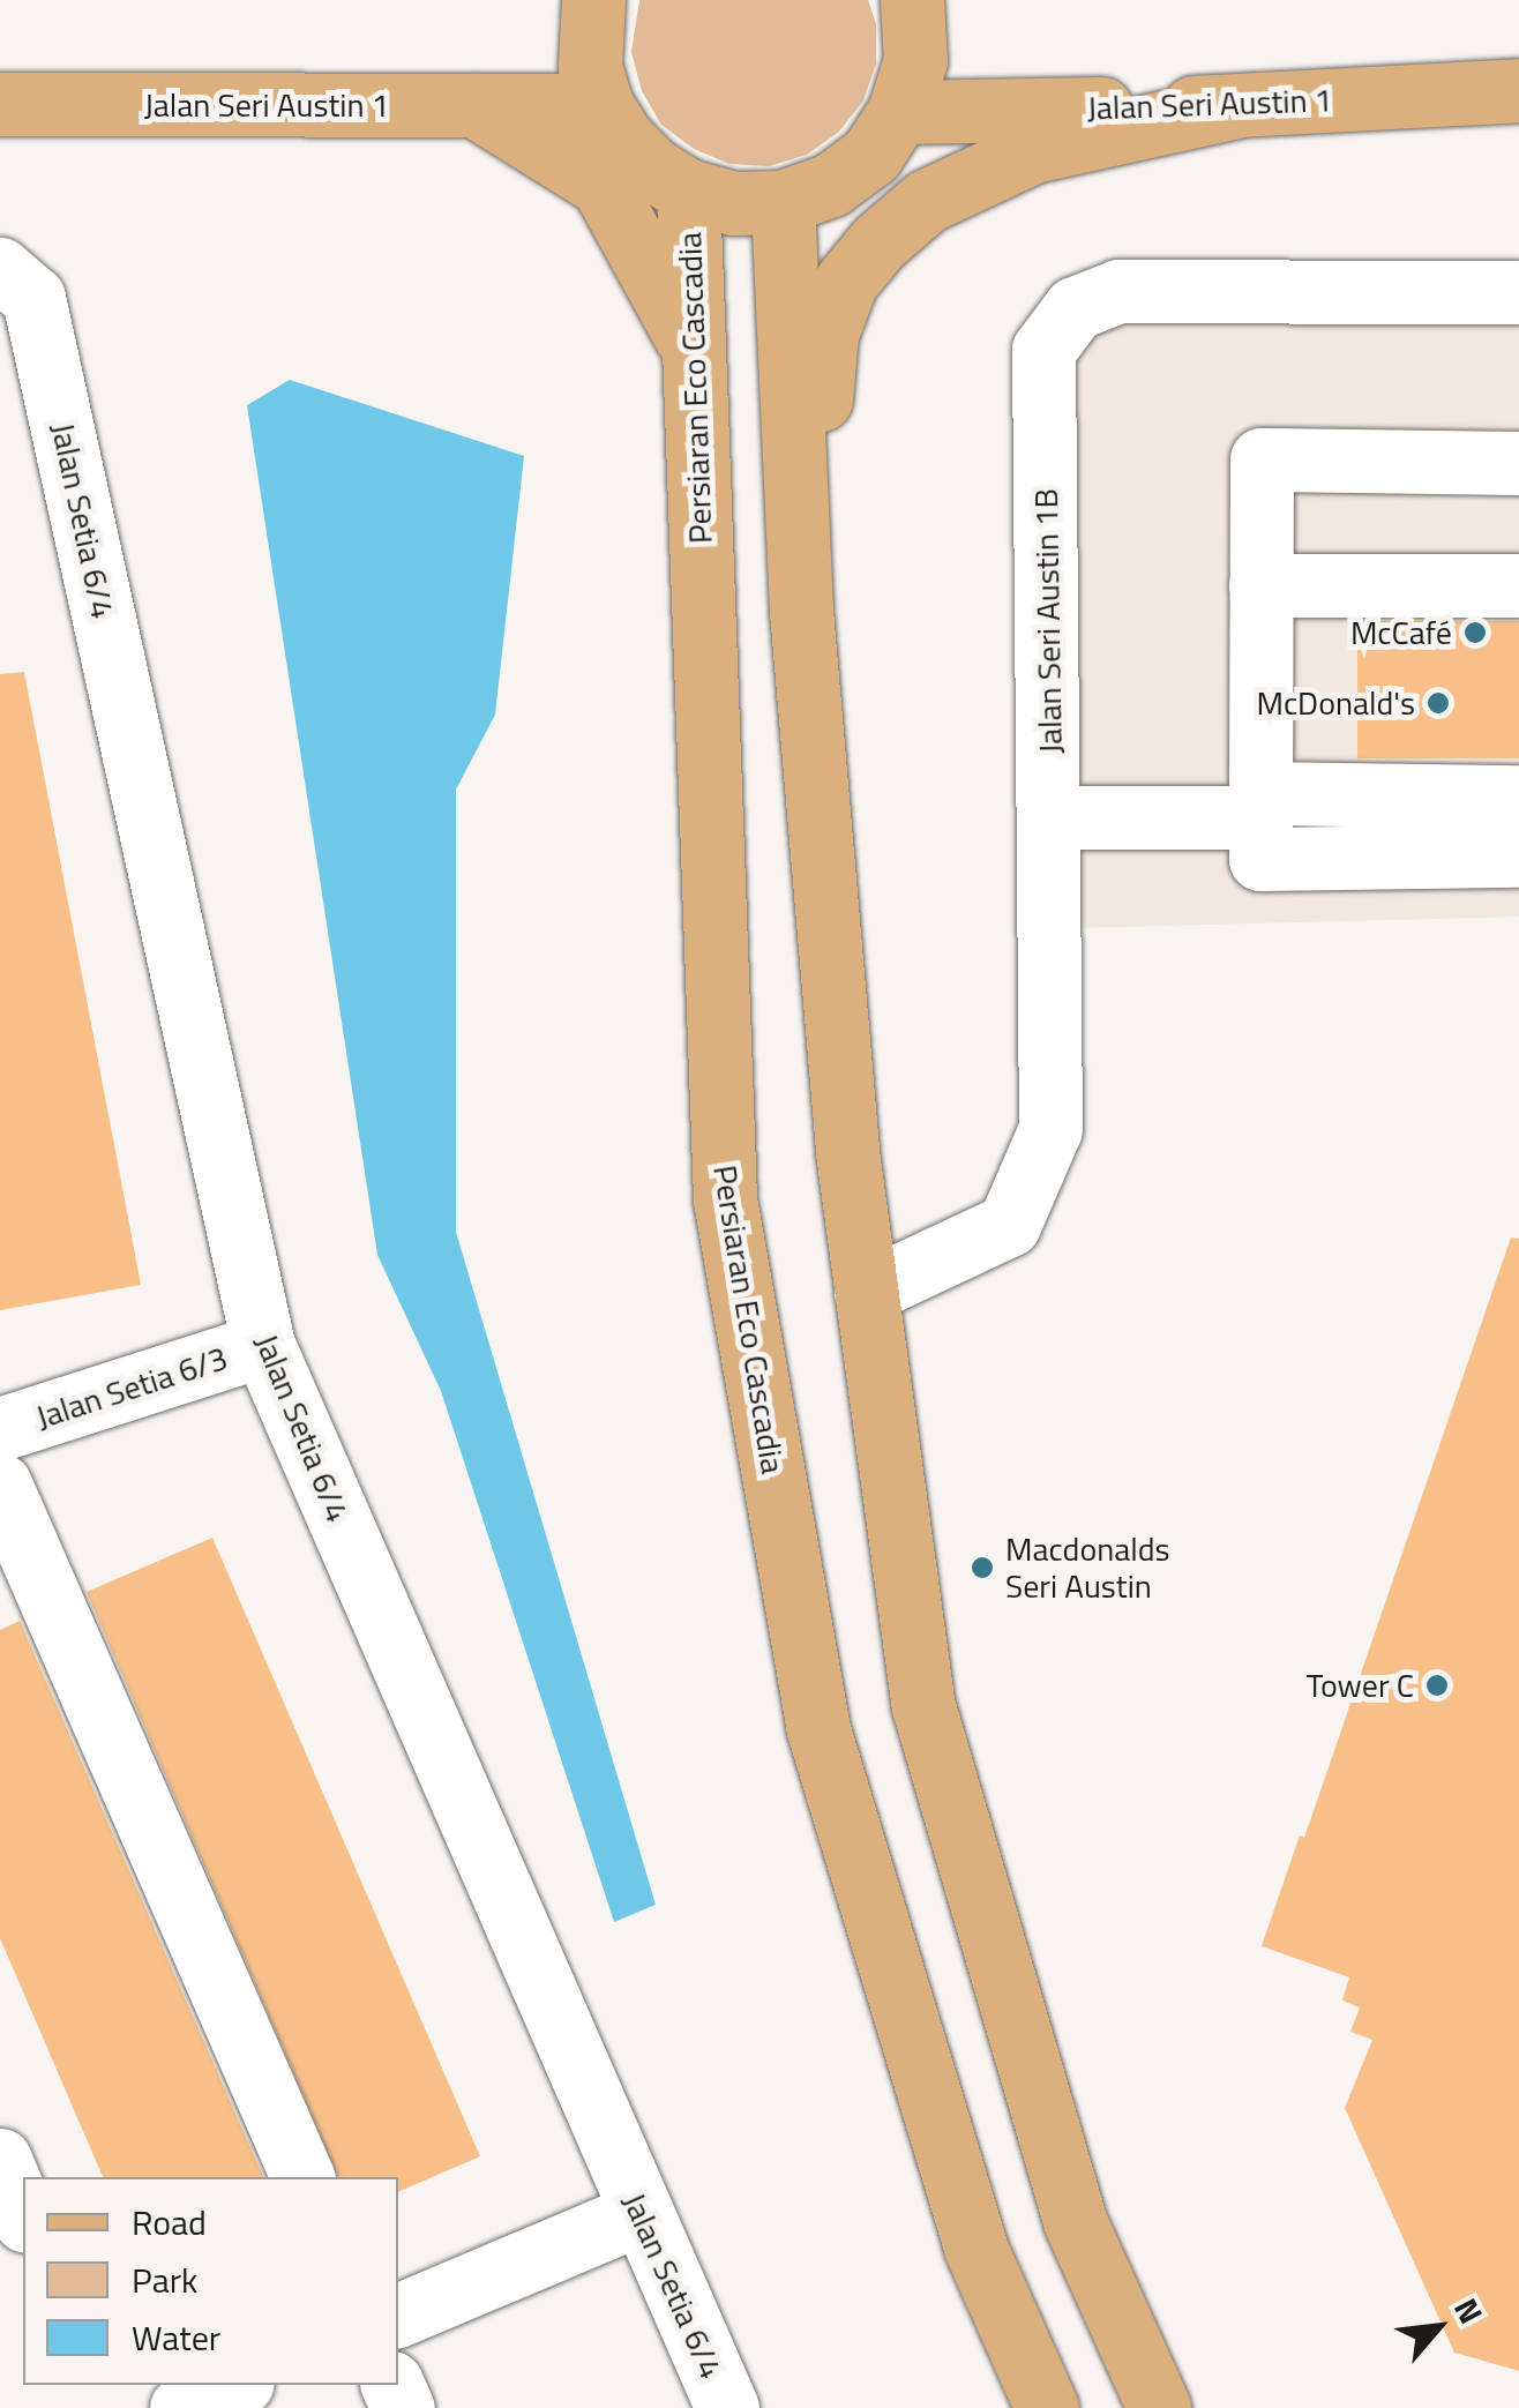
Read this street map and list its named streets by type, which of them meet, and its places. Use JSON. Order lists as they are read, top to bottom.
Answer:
{
  "streets": {
    "main road": ["Jalan Seri Austin 1", "Persiaran Eco Cascadia"],
    "street": ["Jalan Setia 6/4", "Jalan Seri Austin 1B", "Jalan Setia 6/3"]
  },
  "crossings": [
    ["Jalan Setia 6/4", "Jalan Setia 6/3"]
  ],
  "places": [
    "McCafé",
    "McDonald's",
    "Macdonalds Seri Austin",
    "Tower C"
  ],
  "legend": ["Road", "Park", "Water"],
  "north": "top right"
}
